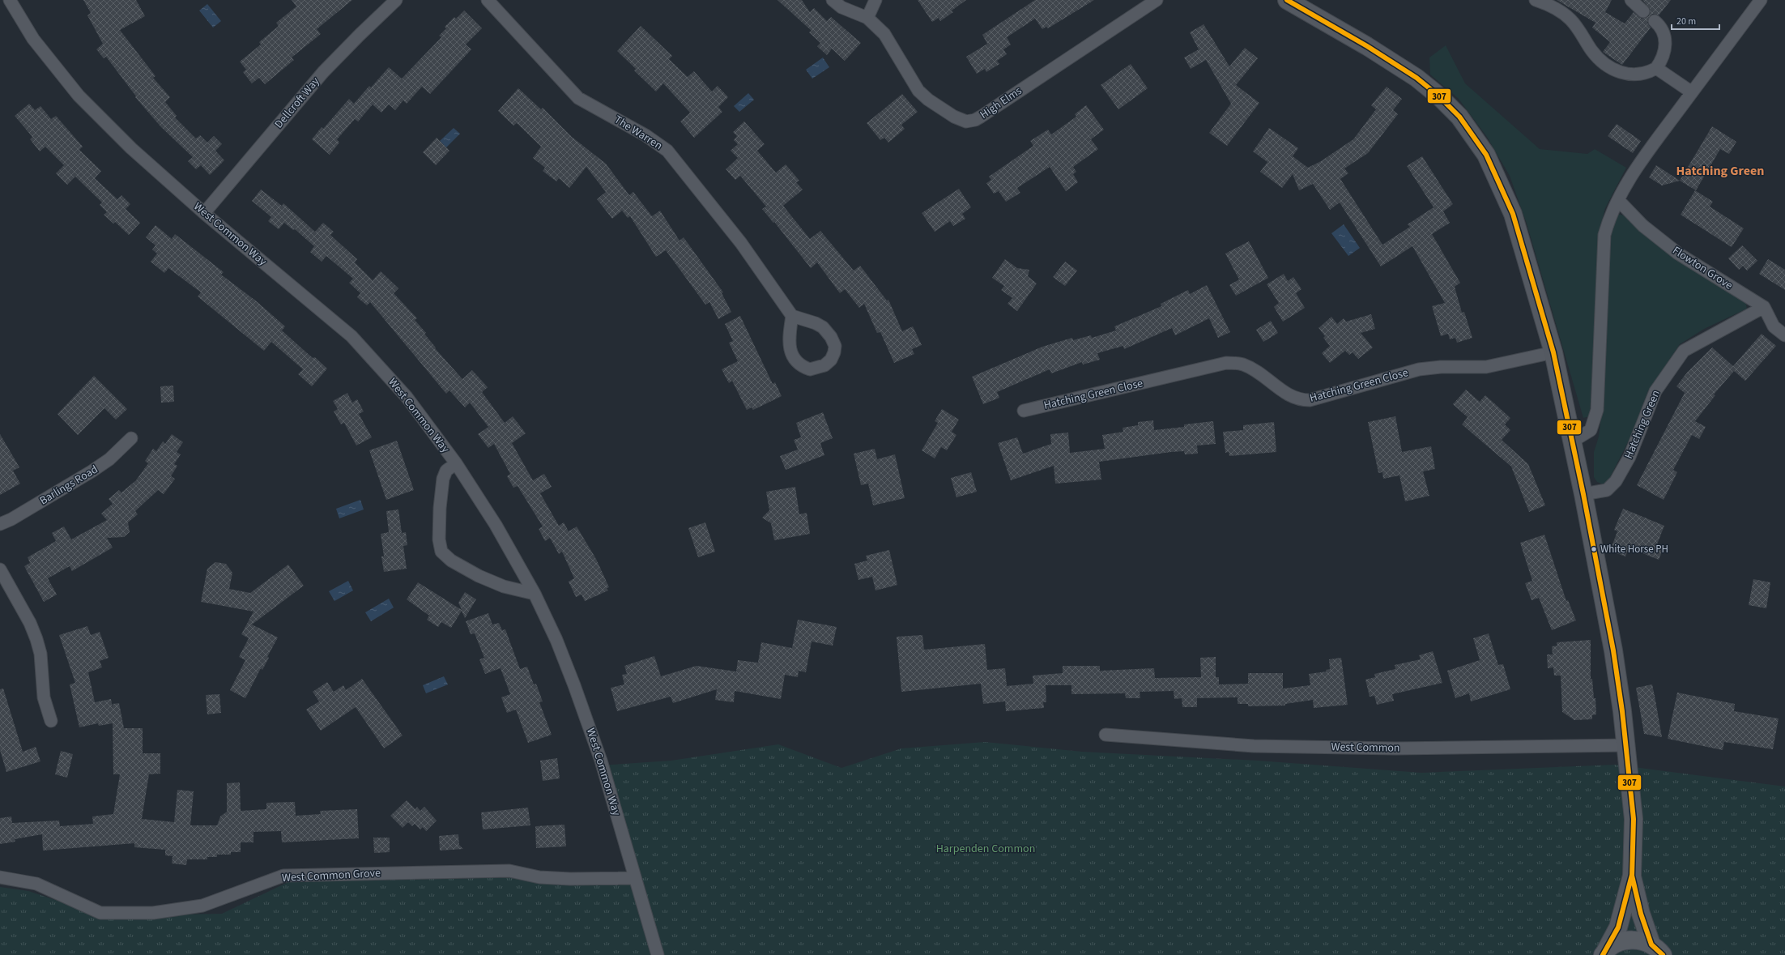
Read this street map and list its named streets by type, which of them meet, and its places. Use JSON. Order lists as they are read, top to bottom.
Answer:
{
  "streets": {
    "street": [
      "Dellcroft Way",
      "High Elms",
      "The Warren",
      "West Common Way",
      "Flowton Grove",
      "Hatching Green Close",
      "Hatching Green",
      "Barlings Road",
      "West Common",
      "West Common Grove"
    ]
  },
  "crossings": [
    ["Dellcroft Way", "West Common Way"],
    ["West Common Way", "West Common Grove"],
    ["Flowton Grove", "Hatching Green"]
  ],
  "districts": ["Hatching Green"],
  "parks": ["Harpenden Common"],
  "places": ["White Horse PH"],
  "lines": ["transit line 307"],
  "scale_bar": "20 m"
}
